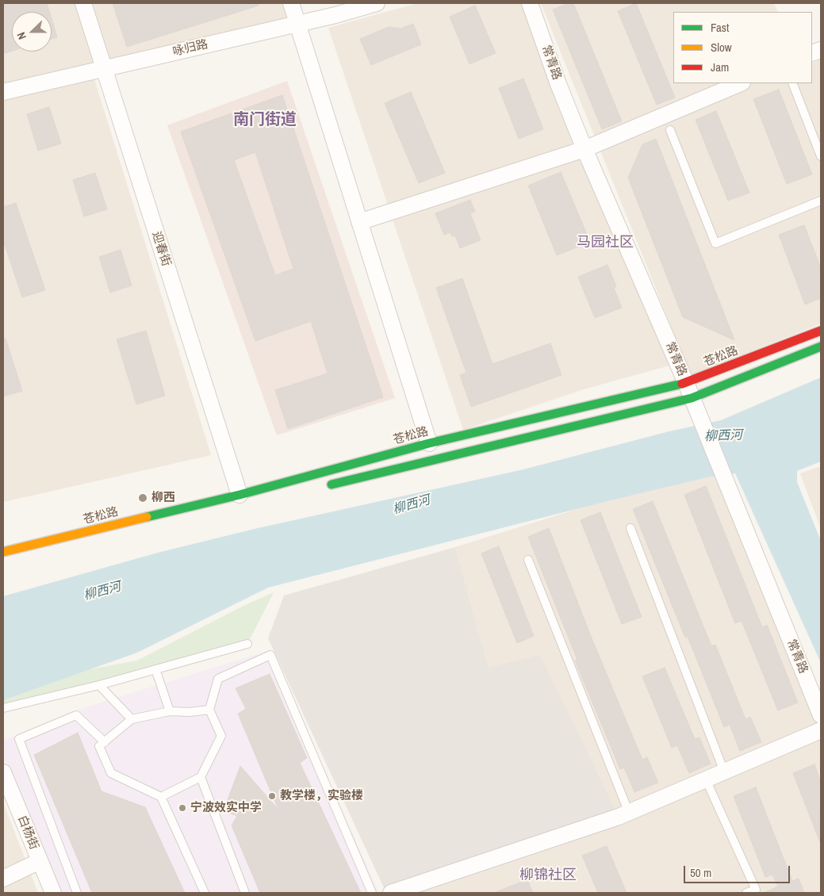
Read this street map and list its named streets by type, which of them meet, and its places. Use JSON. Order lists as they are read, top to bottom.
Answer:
{
  "streets": {
    "main road": ["苍松路"],
    "street": [
      "咏归路",
      "常青路",
      "迎春街",
      "白杨街"
    ]
  },
  "crossings": [
    ["咏归路", "迎春街"],
    ["常青路", "苍松路"],
    ["迎春街", "苍松路"]
  ],
  "districts": ["南门街道", "马园社区", "柳锦社区"],
  "water": ["柳西河"],
  "places": ["柳西", "教学楼，实验楼", "宁波效实中学"],
  "legend": ["Fast", "Slow", "Jam"],
  "scale_bar": "50 m",
  "north": "left"
}
